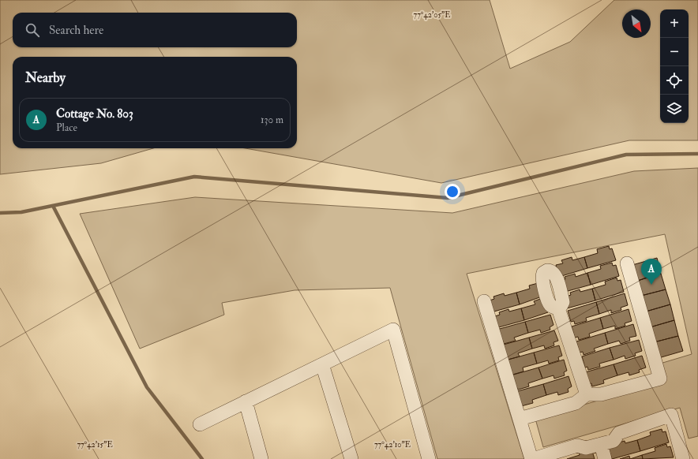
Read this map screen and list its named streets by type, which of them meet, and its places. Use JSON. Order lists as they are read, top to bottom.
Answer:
{
  "north": "bottom right",
  "page": {
    "map_buttons": ["+", "−"],
    "search": "Search here",
    "heading": "Nearby",
    "list": [
      {
        "mark": "A",
        "name": "Cottage No. 803",
        "note": "Place",
        "value": "130 m"
      }
    ],
    "pins": "A"
  },
  "coordinates": ["77°42'05\"E", "77°42'15\"E", "77°42'10\"E"]
}
